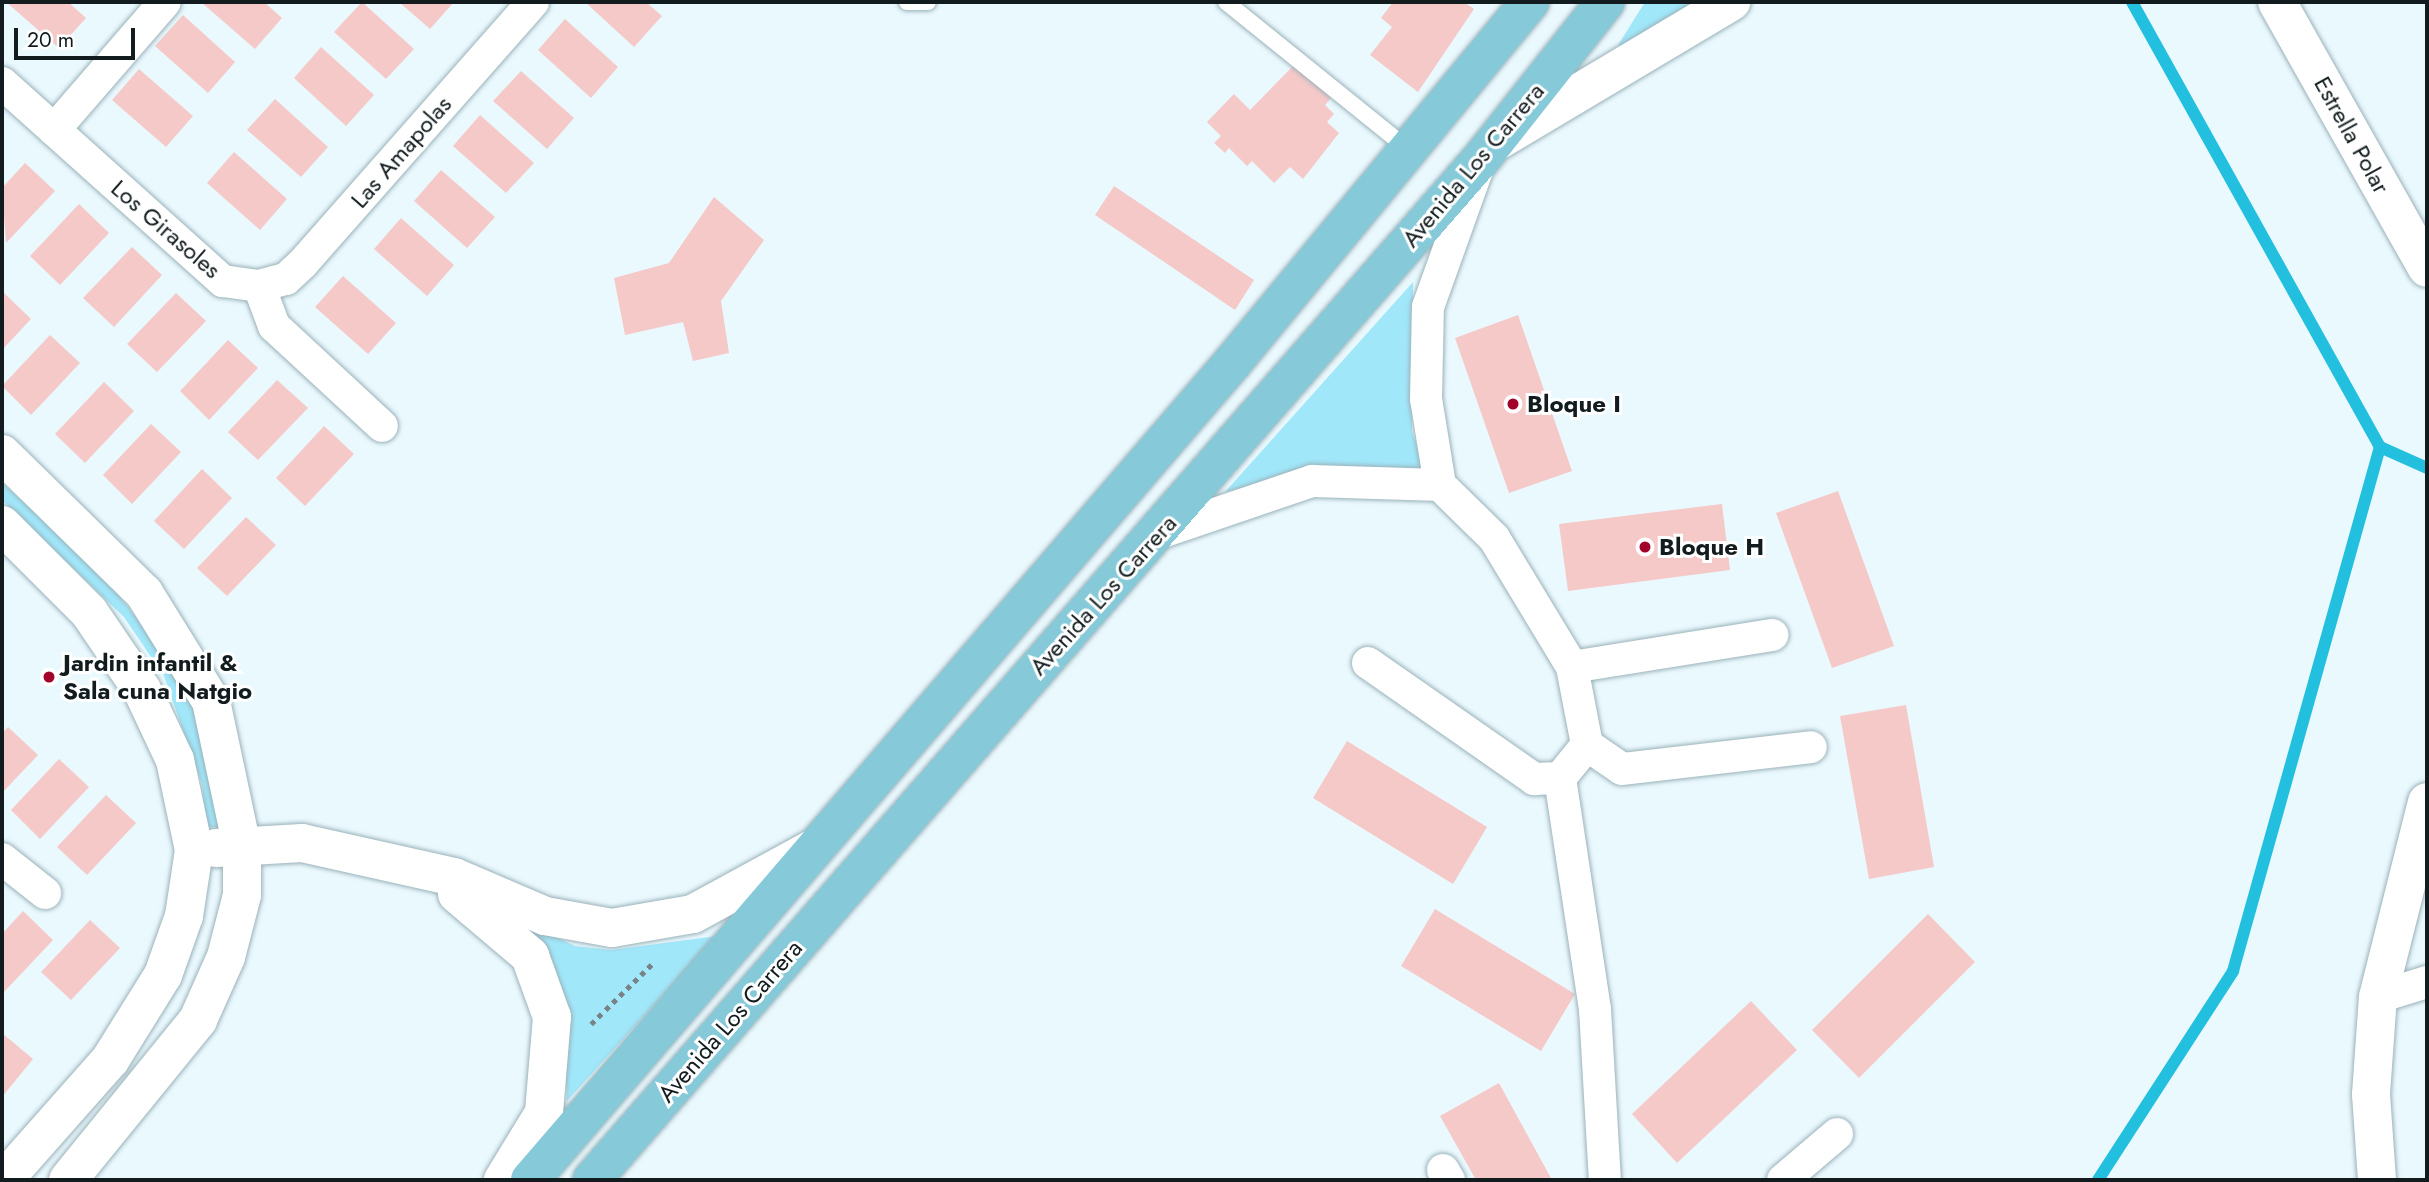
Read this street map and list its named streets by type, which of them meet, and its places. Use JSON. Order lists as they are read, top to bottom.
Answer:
{
  "streets": {
    "main road": ["Avenida Los Carrera"],
    "street": ["Estrella Polar", "Las Amapolas", "Los Girasoles"]
  },
  "crossings": [
    ["Las Amapolas", "Los Girasoles"]
  ],
  "places": ["Bloque I", "Bloque H", "Jardin infantil & Sala cuna Natgio"],
  "scale_bar": "20 m"
}
